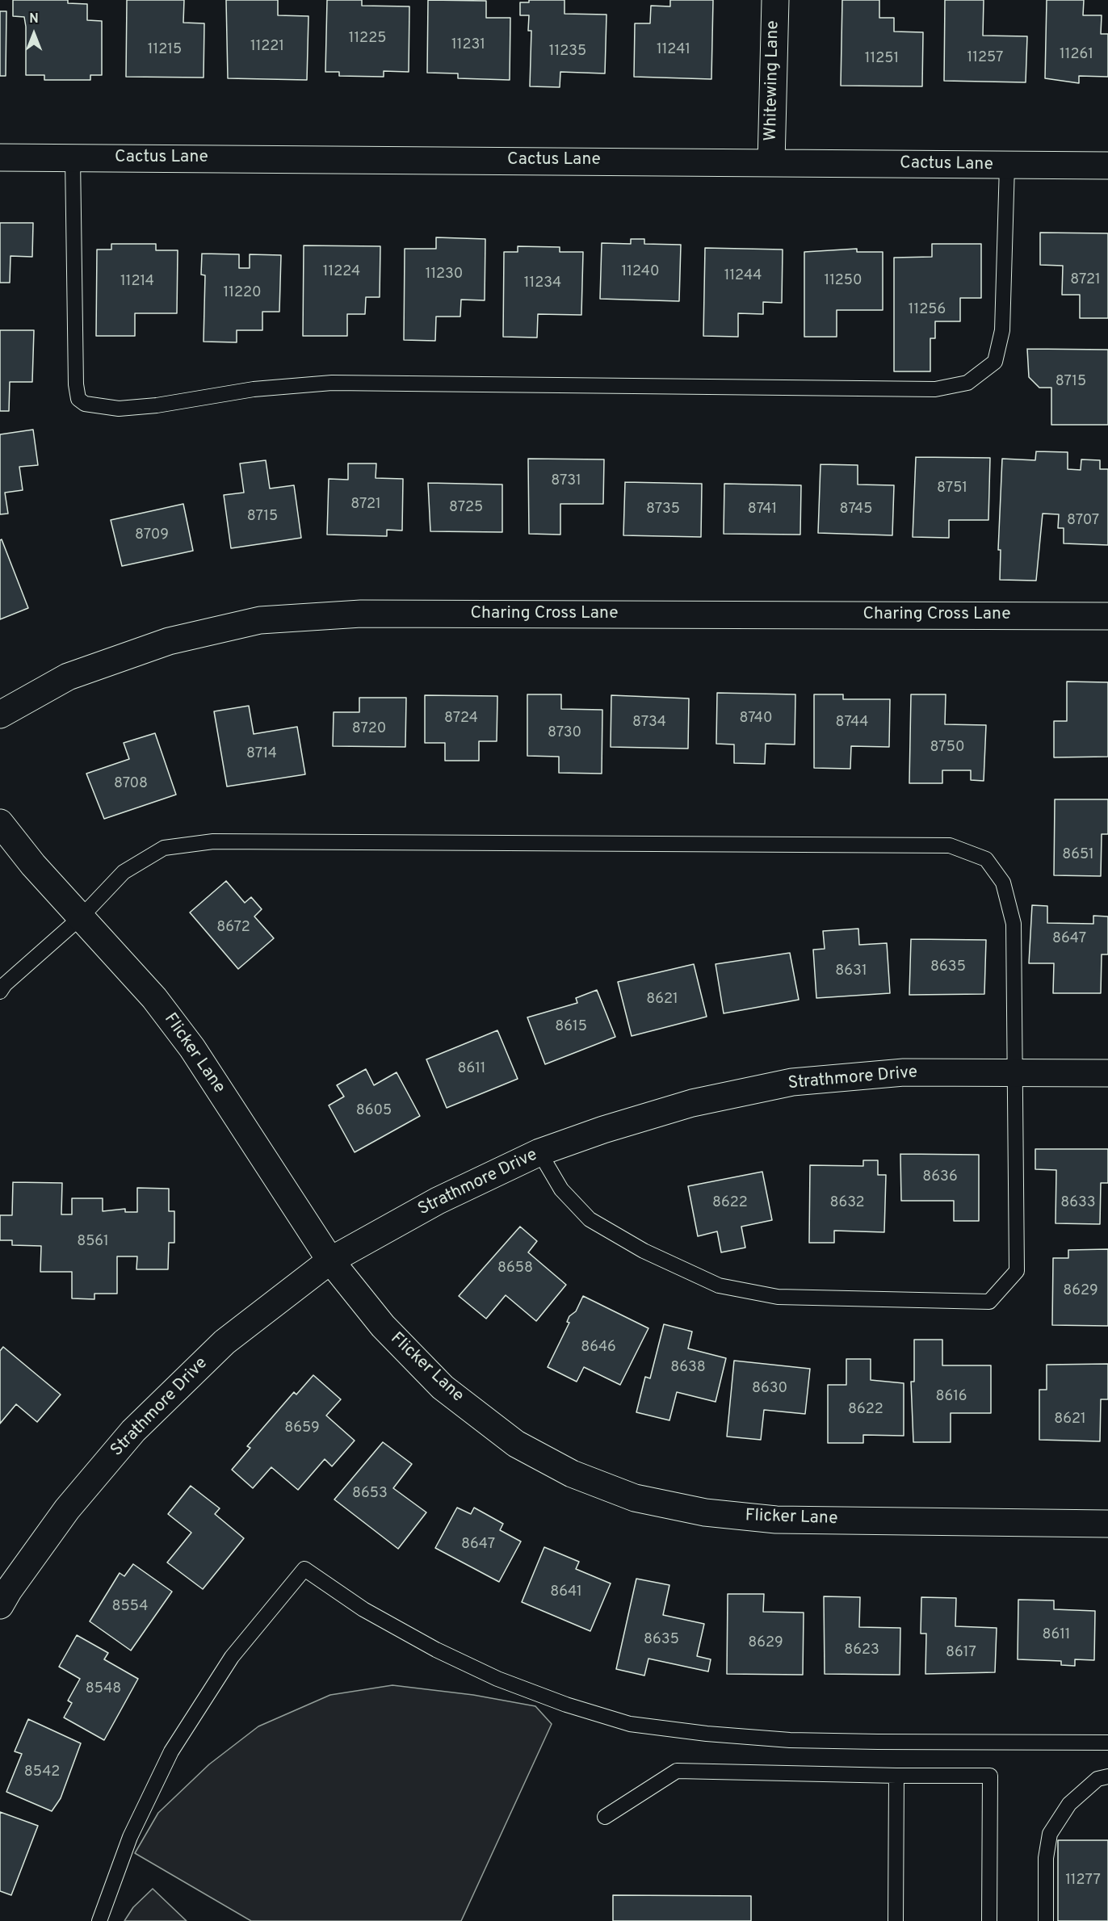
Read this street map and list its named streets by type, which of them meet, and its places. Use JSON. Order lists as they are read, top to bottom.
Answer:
{
  "streets": {
    "street": [
      "Whitewing Lane",
      "Cactus Lane",
      "Charing Cross Lane",
      "Flicker Lane",
      "Strathmore Drive"
    ]
  },
  "crossings": [
    ["Whitewing Lane", "Cactus Lane"],
    ["Flicker Lane", "Strathmore Drive"]
  ],
  "house_numbers": [
    "11225",
    "11231",
    "11221",
    "11215",
    "11241",
    "11235",
    "11261",
    "11257",
    "11251",
    "11224",
    "11240",
    "11230",
    "11244",
    "8721",
    "11250",
    "11214",
    "11234",
    "11220",
    "11256",
    "8715",
    "8731",
    "8751",
    "8721",
    "8725",
    "8735",
    "8741",
    "8745",
    "8715",
    "8707",
    "8709",
    "8724",
    "8740",
    "8734",
    "8744",
    "8720",
    "8730",
    "8750",
    "8714",
    "8708",
    "8651",
    "8672",
    "8647",
    "8635",
    "8631",
    "8621",
    "8615",
    "8611",
    "8605",
    "8636",
    "8622",
    "8632",
    "8633",
    "8561",
    "8658",
    "8629",
    "8646",
    "8638",
    "8630",
    "8616",
    "8622",
    "8621",
    "8659",
    "8653",
    "8647",
    "8641",
    "8554",
    "8611",
    "8635",
    "8629",
    "8623",
    "8617",
    "8548",
    "8542",
    "11277"
  ],
  "north": "top"
}
